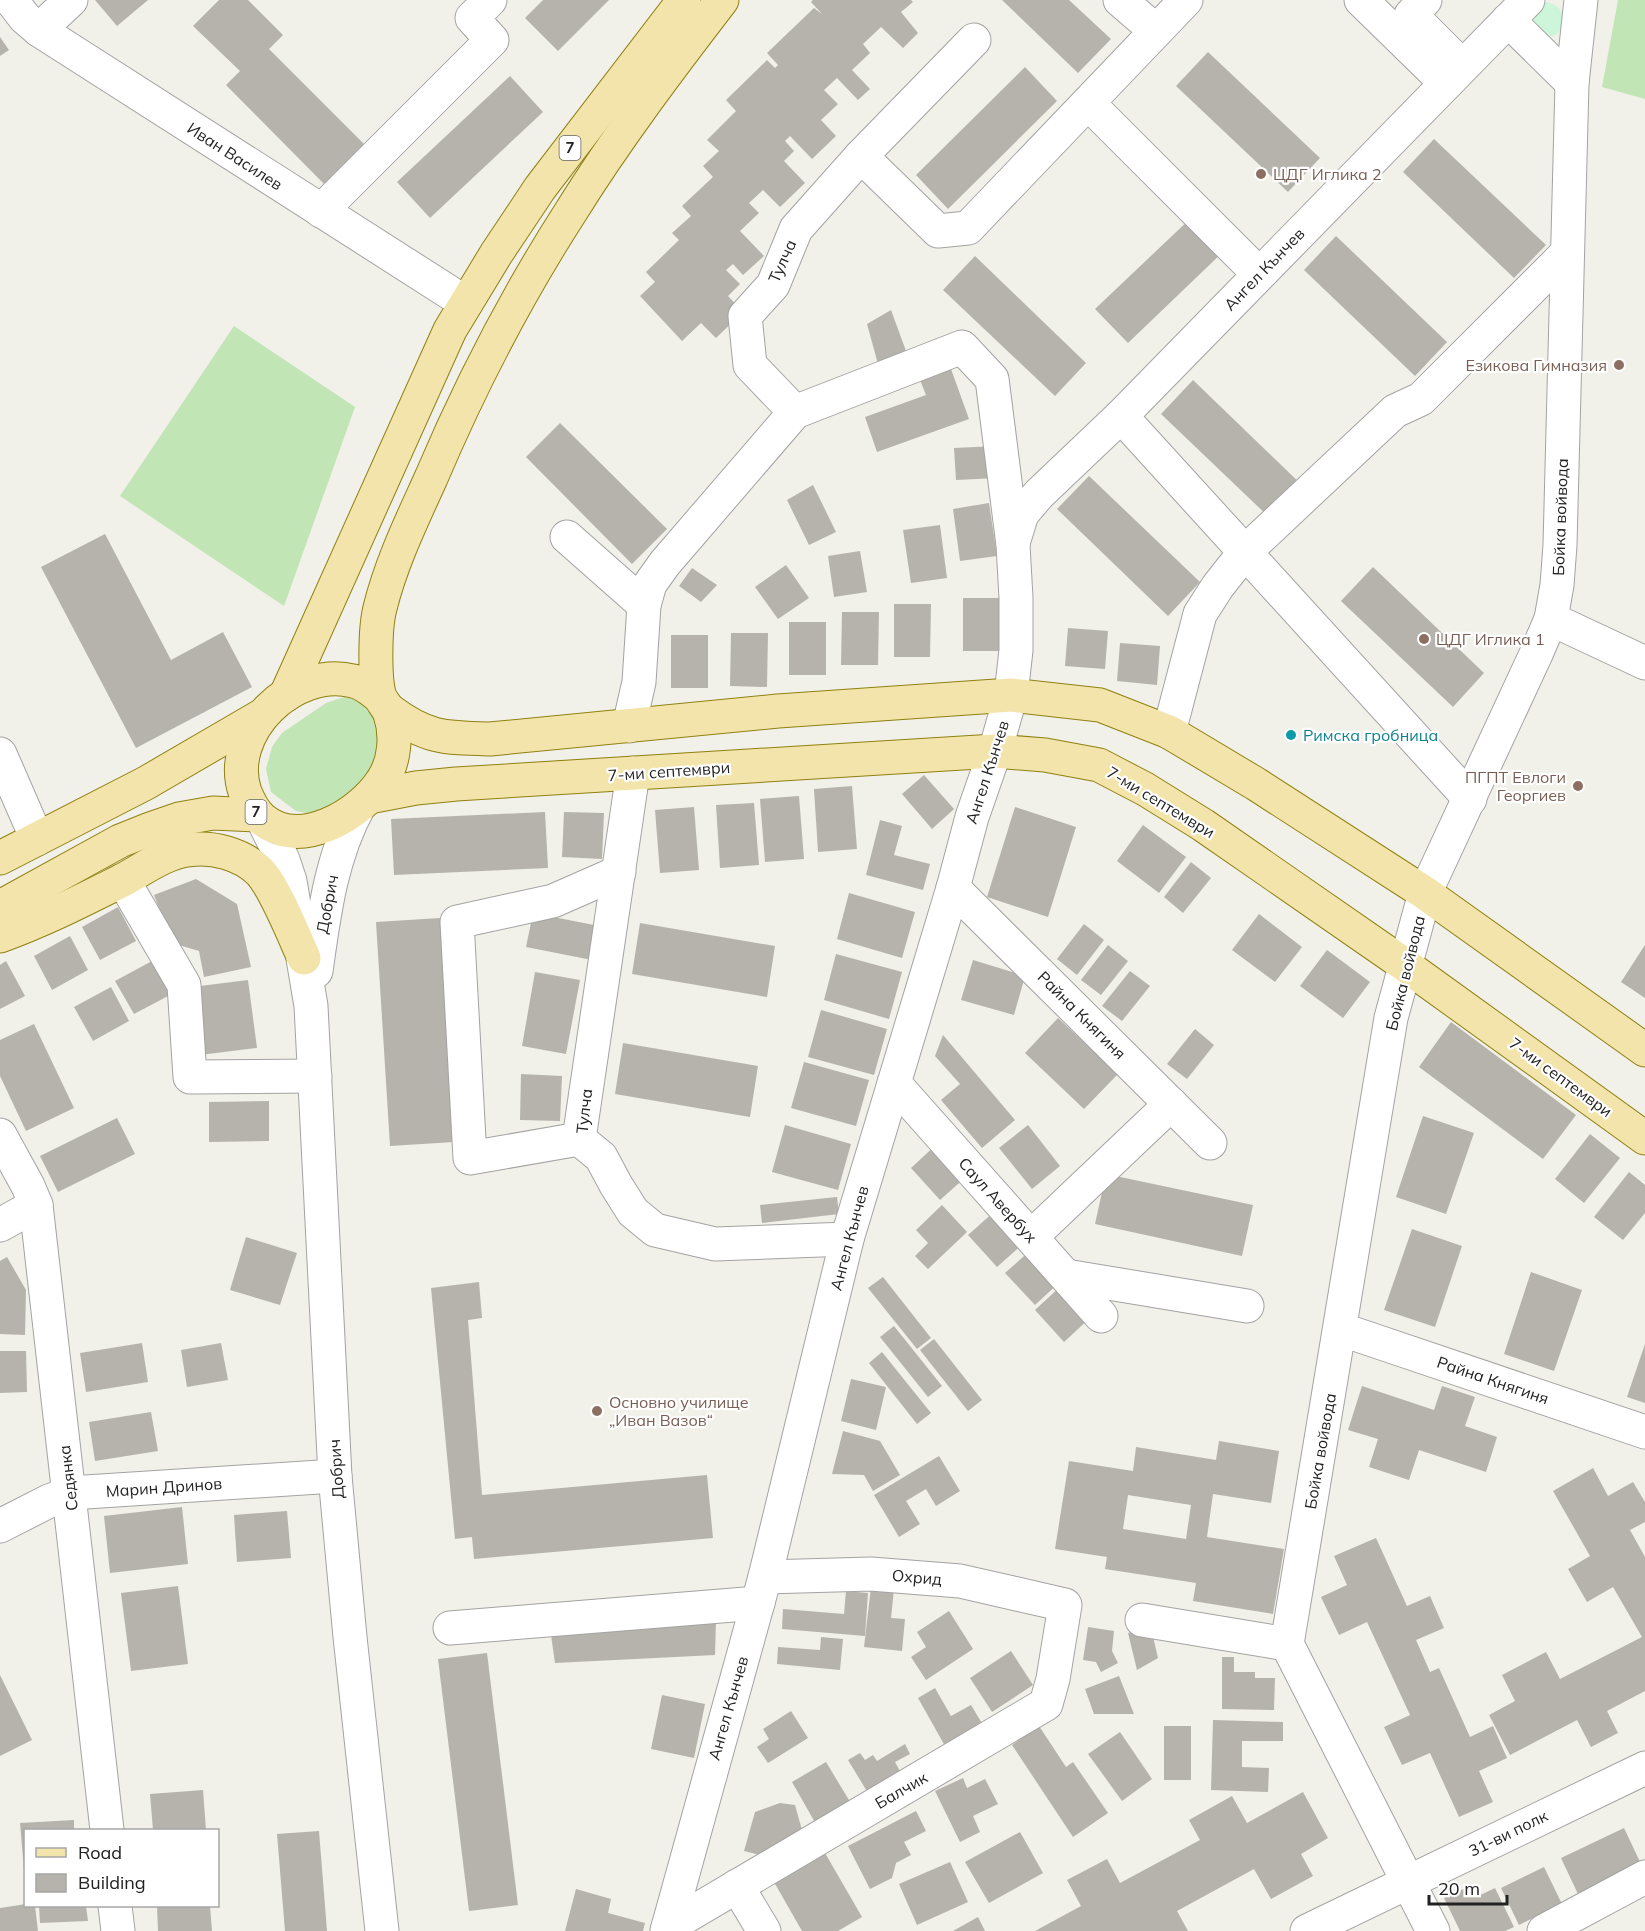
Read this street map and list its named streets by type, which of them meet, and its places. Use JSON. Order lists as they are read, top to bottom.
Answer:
{
  "streets": {
    "main road": ["7", "7-ми септември"],
    "street": [
      "Иван Василев",
      "Тулча",
      "Ангел Кънчев",
      "Бойка войвода",
      "Добрич",
      "Райна Княгиня",
      "Саул Авербух",
      "Седянка",
      "Марин Дринов",
      "Охрид",
      "Балчик",
      "31-ви полк"
    ]
  },
  "crossings": [
    ["7", "Иван Василев"],
    ["7", "7-ми септември"],
    ["7", "Добрич"],
    ["Тулча", "Ангел Кънчев"],
    ["Тулча", "7-ми септември"],
    ["Ангел Кънчев", "7-ми септември"],
    ["Ангел Кънчев", "Райна Княгиня"],
    ["Ангел Кънчев", "Саул Авербух"],
    ["Ангел Кънчев", "Охрид"],
    ["Ангел Кънчев", "Балчик"],
    ["Бойка войвода", "7-ми септември"],
    ["Бойка войвода", "Райна Княгиня"],
    ["7-ми септември", "Добрич"],
    ["Добрич", "Марин Дринов"],
    ["Седянка", "Марин Дринов"],
    ["Охрид", "Балчик"]
  ],
  "places": [
    "ЦДГ Иглика 2",
    "Езикова Гимназия",
    "ЦДГ Иглика 1",
    "Римска гробница",
    "ПГПТ Евлоги Георгиев",
    "Основно училище „Иван Вазов“"
  ],
  "legend": ["Road", "Building"],
  "scale_bar": "20 m"
}
